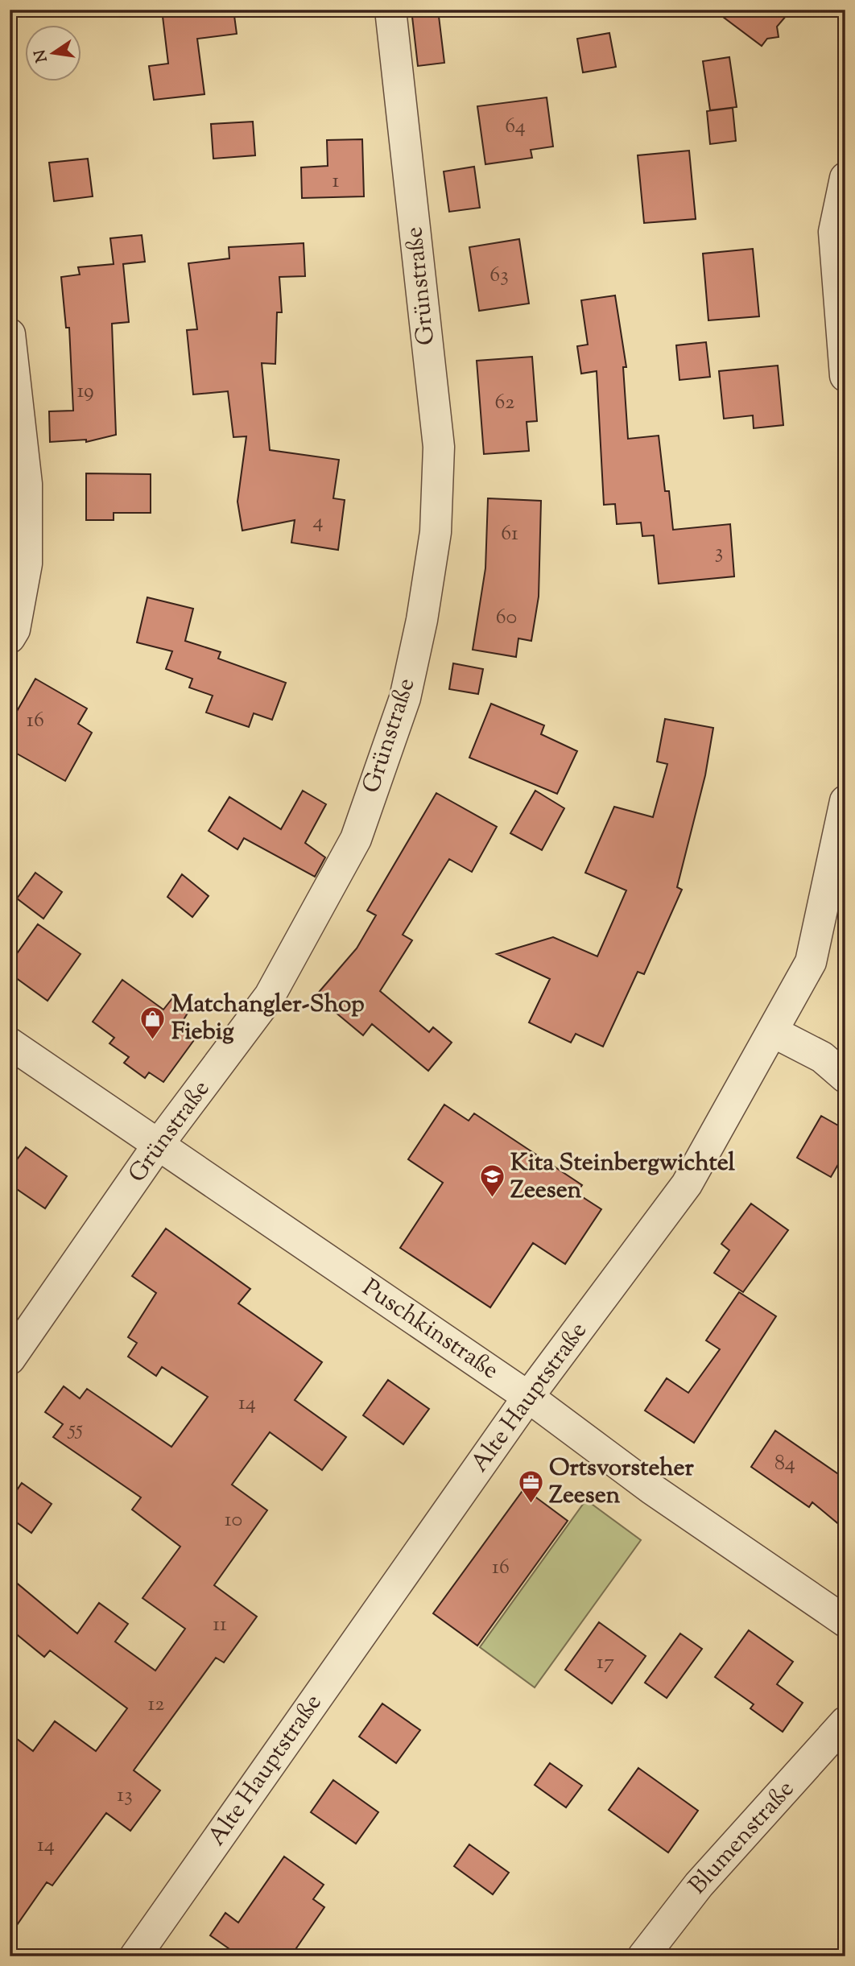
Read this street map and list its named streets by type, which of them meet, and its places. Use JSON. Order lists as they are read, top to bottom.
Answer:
{
  "streets": {
    "street": [
      "Grünstraße",
      "Puschkinstraße",
      "Alte Hauptstraße",
      "Blumenstraße"
    ]
  },
  "crossings": [
    ["Grünstraße", "Puschkinstraße"],
    ["Puschkinstraße", "Alte Hauptstraße"]
  ],
  "places": {
    "shop": ["Matchangler-Shop Fiebig"],
    "school or university": ["Kita Steinbergwichtel Zeesen"],
    "office": ["Ortsvorsteher Zeesen"]
  },
  "house_numbers": [
    "64",
    "1",
    "63",
    "19",
    "62",
    "4",
    "61",
    "3",
    "60",
    "16",
    "14",
    "55",
    "84",
    "10",
    "16",
    "11",
    "17",
    "12",
    "13",
    "14"
  ],
  "north": "left"
}
